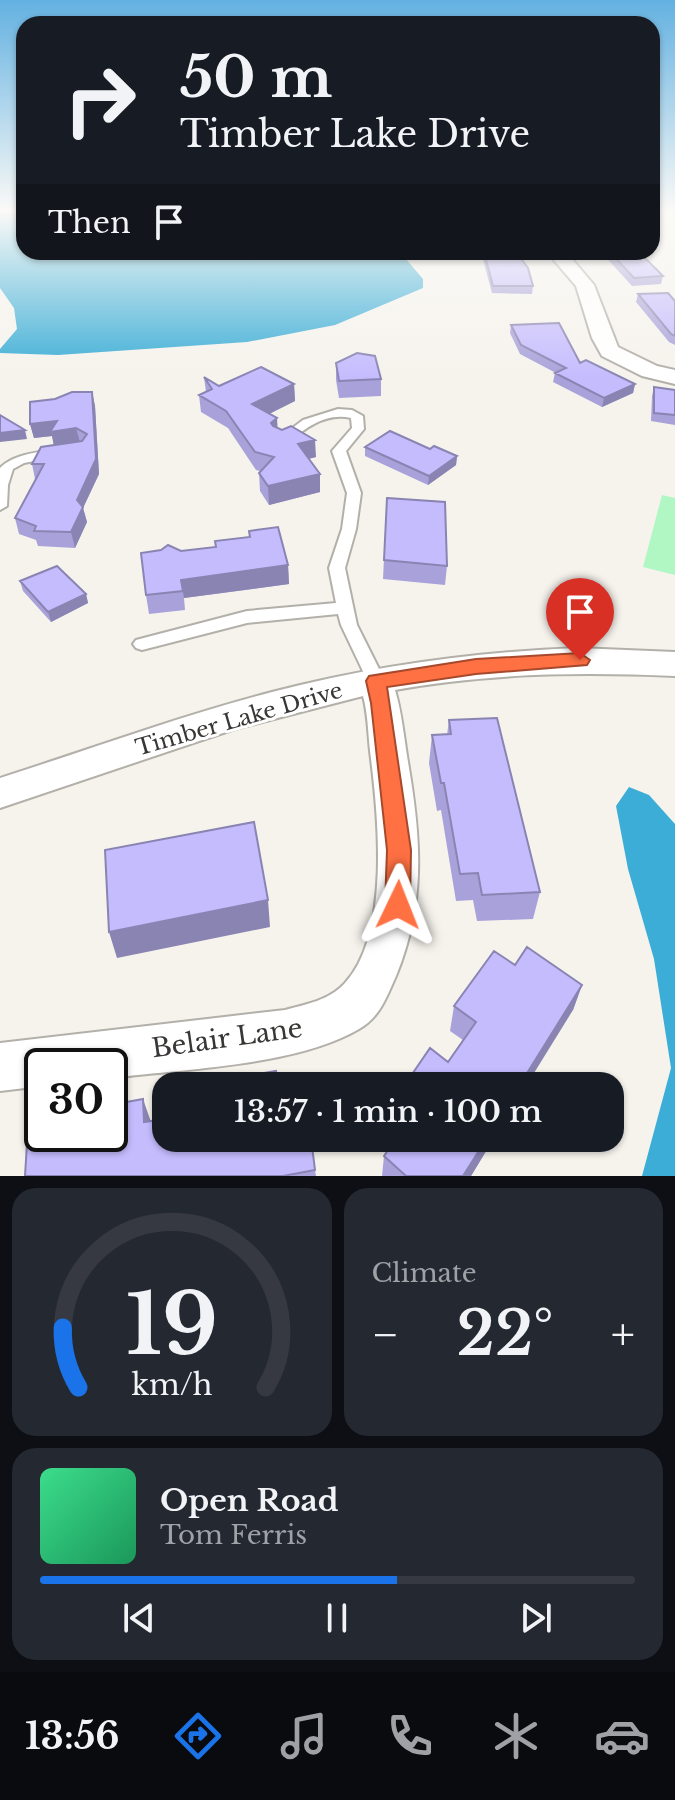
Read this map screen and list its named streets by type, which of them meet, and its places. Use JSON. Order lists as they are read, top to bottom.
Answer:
{
  "streets": {
    "street": ["Timber Lake Drive", "Belair Lane"]
  },
  "crossings": [
    ["Timber Lake Drive", "Belair Lane"]
  ],
  "page": {
    "turn": ["50 m", "Timber Lake Drive"],
    "then": "Then",
    "limit": "30",
    "trip": "13:57 · 1 min · 100 m",
    "tile": "Climate",
    "heat": ["−", "22°", "+"],
    "song": ["Open Road", "Tom Ferris"],
    "tabs": "13:56",
    "gauge": ["19", "km/h"]
  }
}
